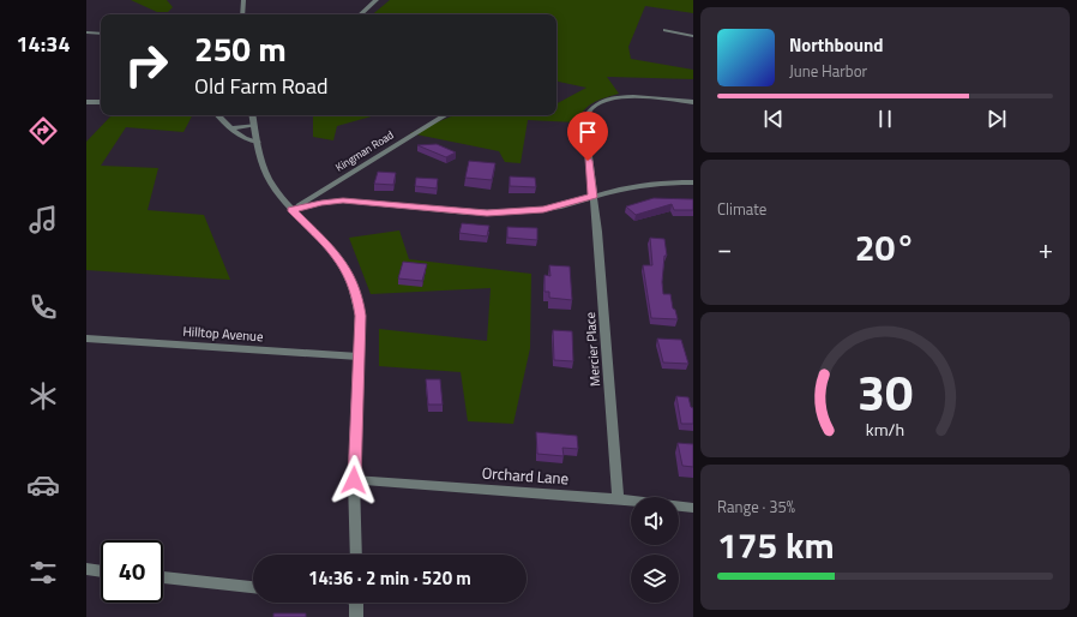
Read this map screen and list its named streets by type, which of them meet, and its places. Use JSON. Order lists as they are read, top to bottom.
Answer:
{
  "streets": {
    "street": [
      "Kingman Road",
      "Hilltop Avenue",
      "Mercier Place",
      "Orchard Lane"
    ]
  },
  "crossings": [
    ["Mercier Place", "Orchard Lane"]
  ],
  "page": {
    "tabs": "14:34",
    "turn": ["250 m", "Old Farm Road"],
    "song": ["Northbound", "June Harbor"],
    "tile": [
      "Climate",
      ["Range · 35%", "175 km"]
    ],
    "heat": ["−", "20°", "+"],
    "limit": "40",
    "trip": "14:36 · 2 min · 520 m",
    "gauge": ["30", "km/h"]
  }
}
